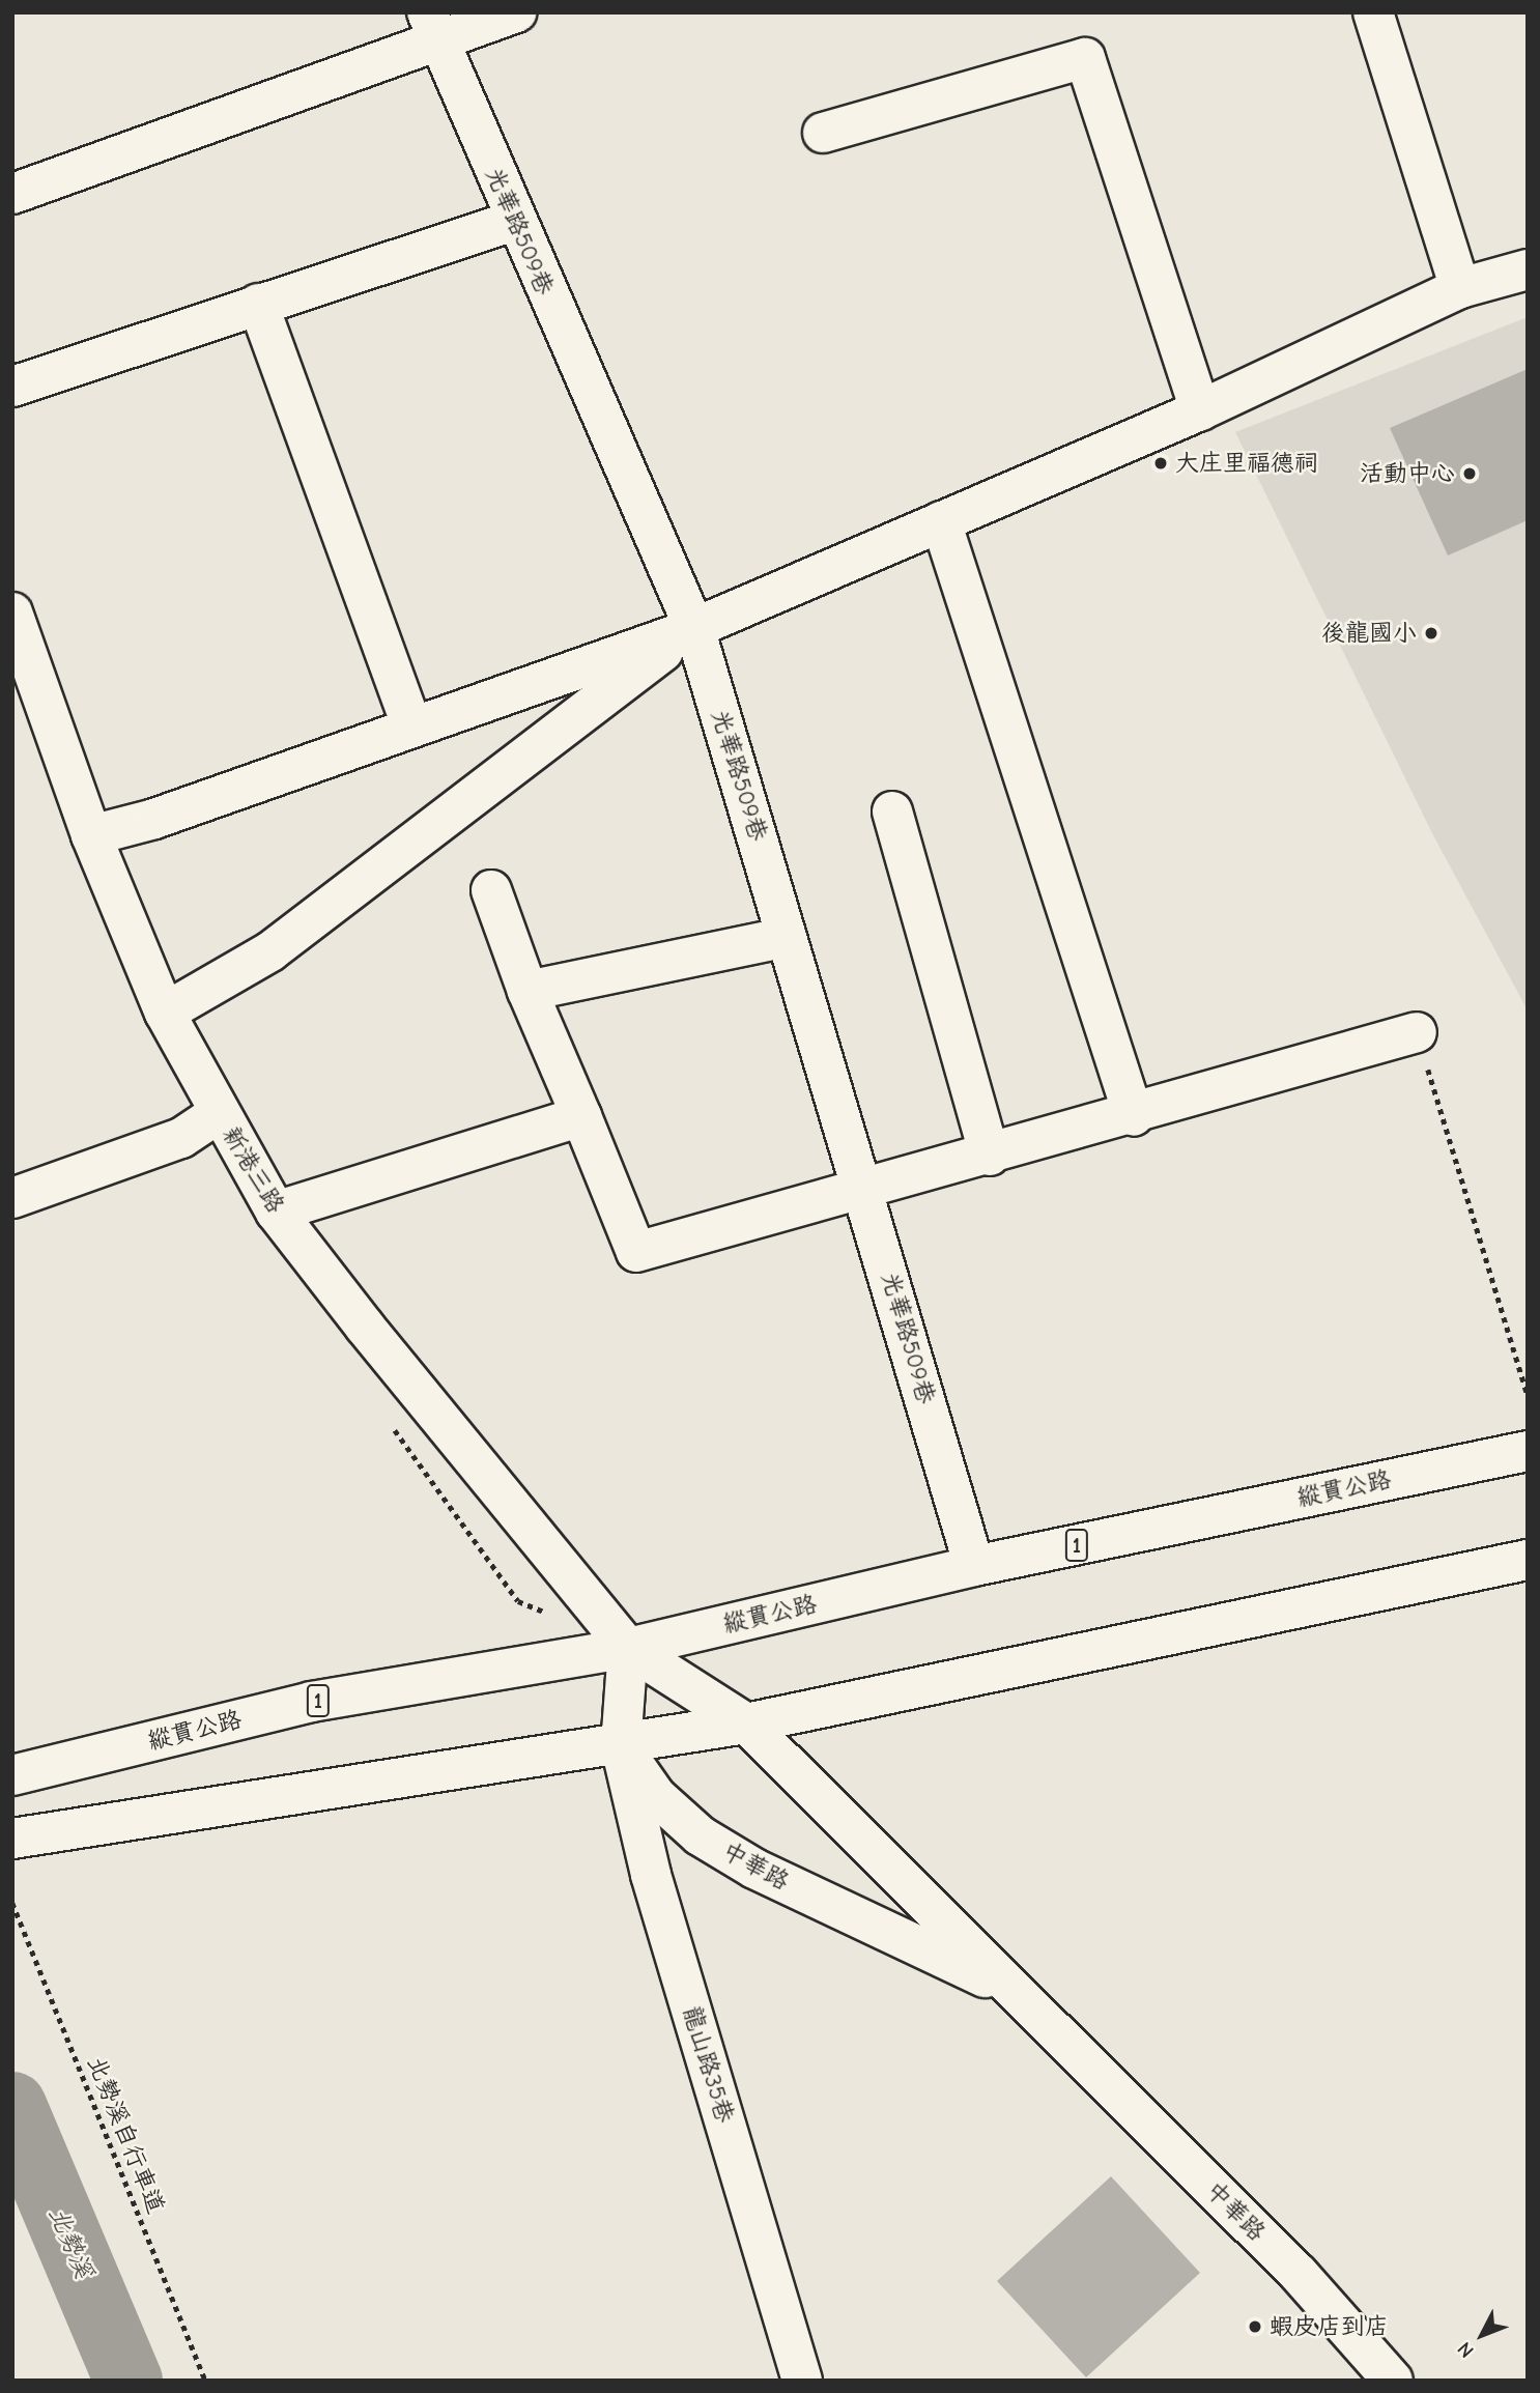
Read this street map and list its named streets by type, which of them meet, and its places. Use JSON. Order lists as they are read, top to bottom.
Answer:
{
  "streets": {
    "street": [
      "光華路509巷",
      "新港三路",
      "縱貫公路",
      "1",
      "中華路",
      "龍山路35巷"
    ],
    "path": ["北勢溪自行車道"]
  },
  "crossings": [
    ["光華路509巷", "縱貫公路"],
    ["新港三路", "縱貫公路"],
    ["新港三路", "中華路"],
    ["中華路", "龍山路35巷"]
  ],
  "water": ["北勢溪"],
  "places": [
    "大庄里福德祠",
    "活動中心",
    "後龍國小",
    "蝦皮店到店"
  ],
  "north": "bottom left"
}
